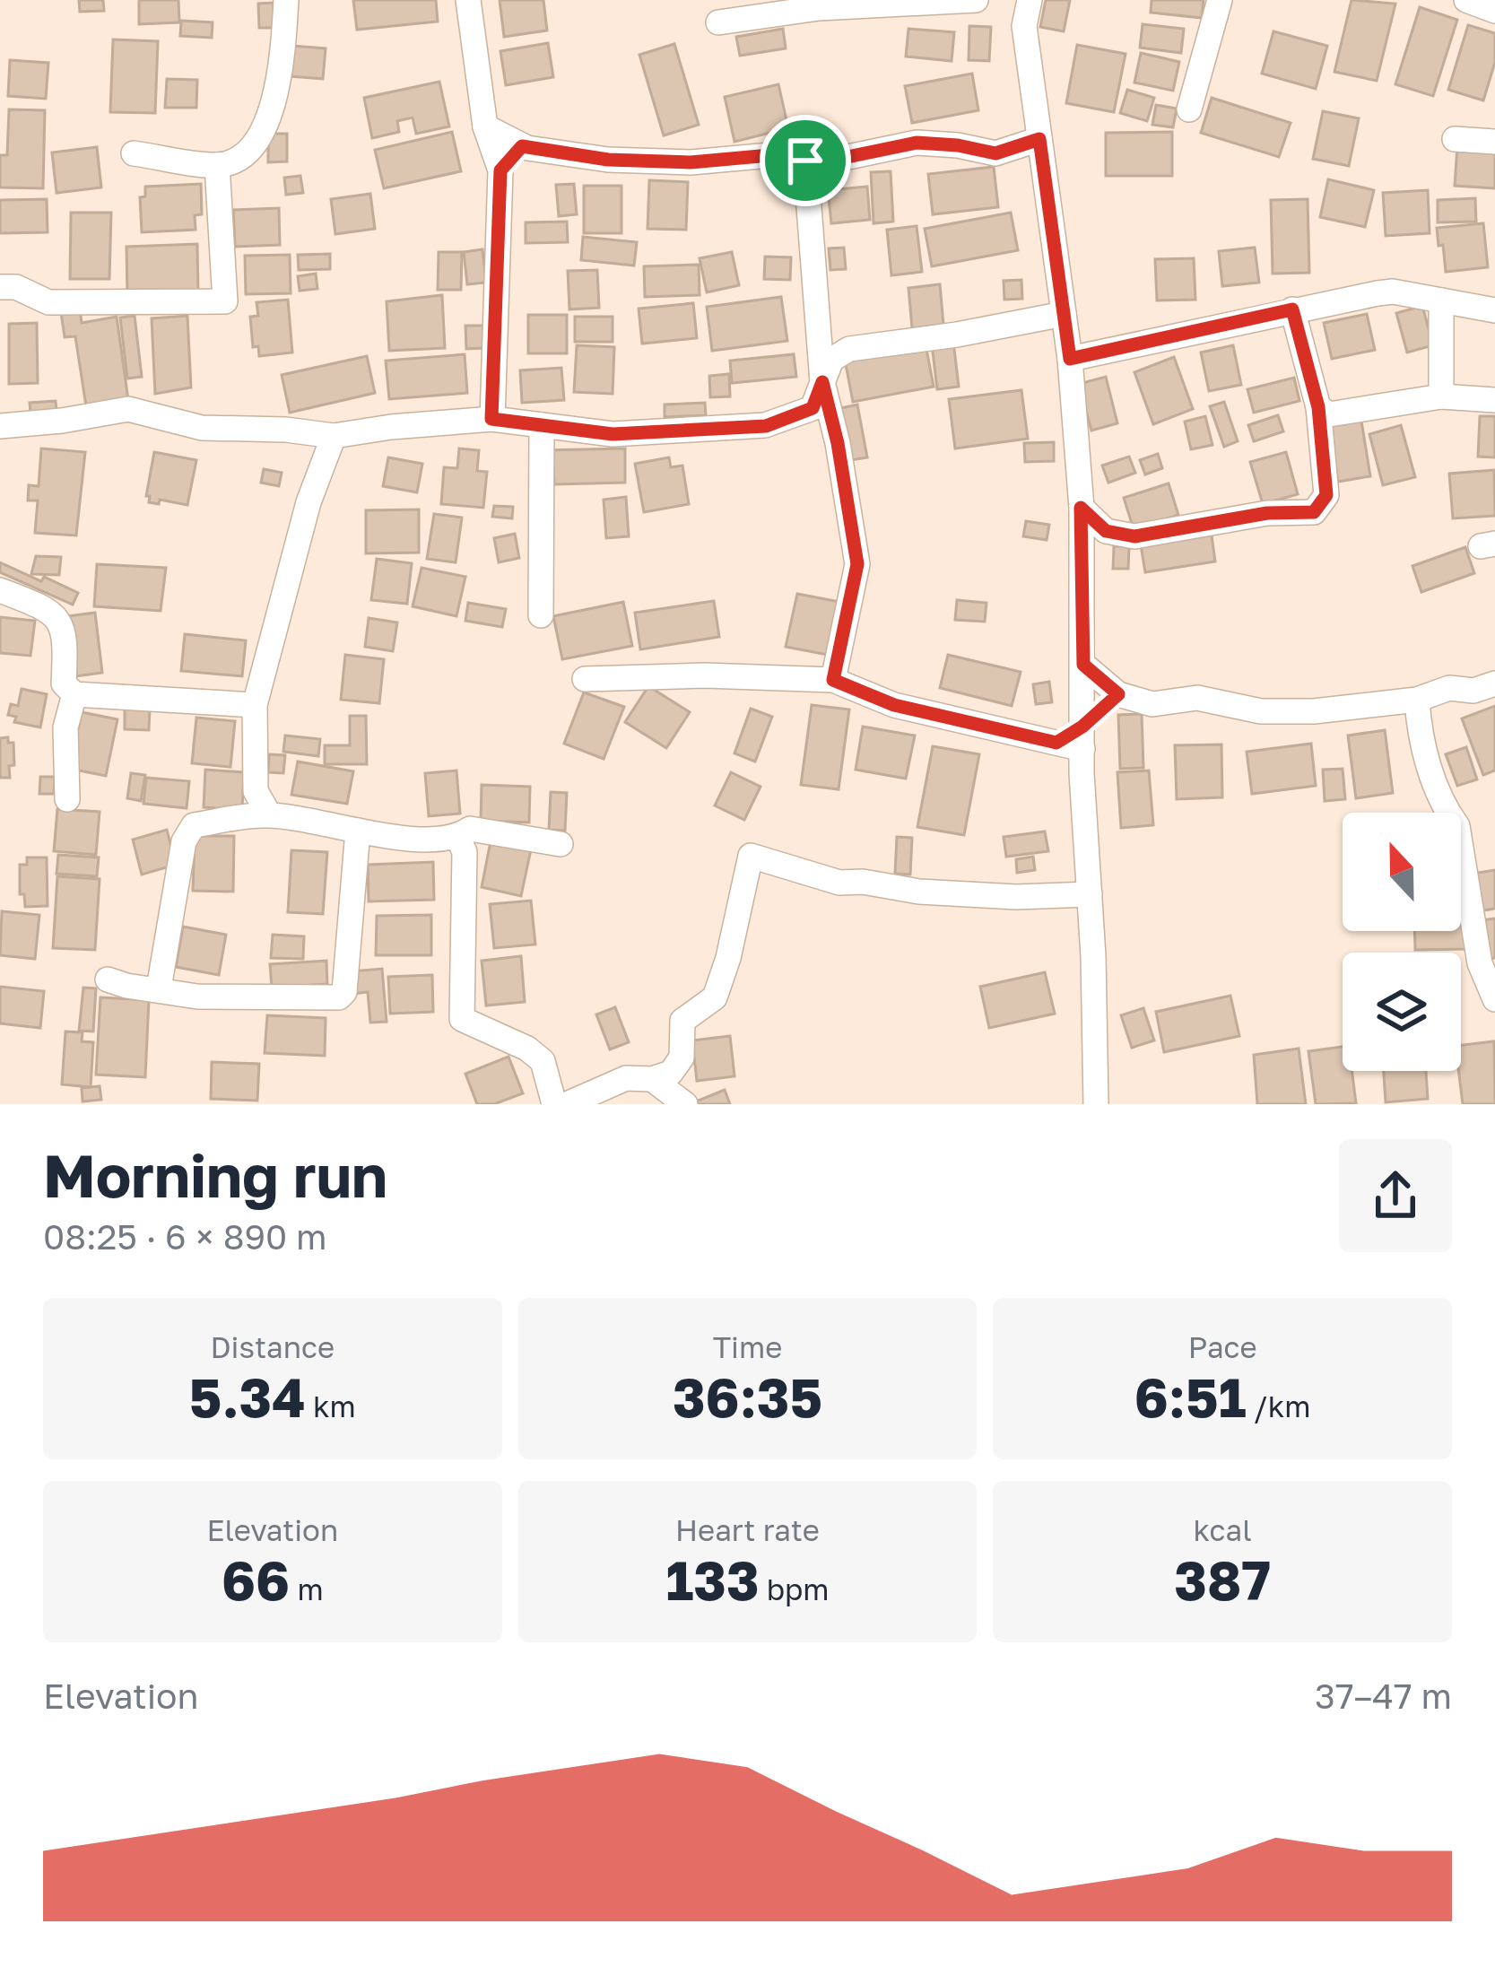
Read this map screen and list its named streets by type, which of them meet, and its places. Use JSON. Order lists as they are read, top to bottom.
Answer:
{
  "north": "top",
  "page": {
    "heading": ["Morning run", "08:25 · 6 × 890 m"],
    "stats": [
      ["Distance", "5.34 km"],
      ["Time", "36:35"],
      ["Pace", "6:51 /km"],
      ["Elevation", "66 m"],
      ["Heart rate", "133 bpm"],
      ["kcal", "387"]
    ],
    "chart": ["Elevation", "37–47 m"]
  }
}
